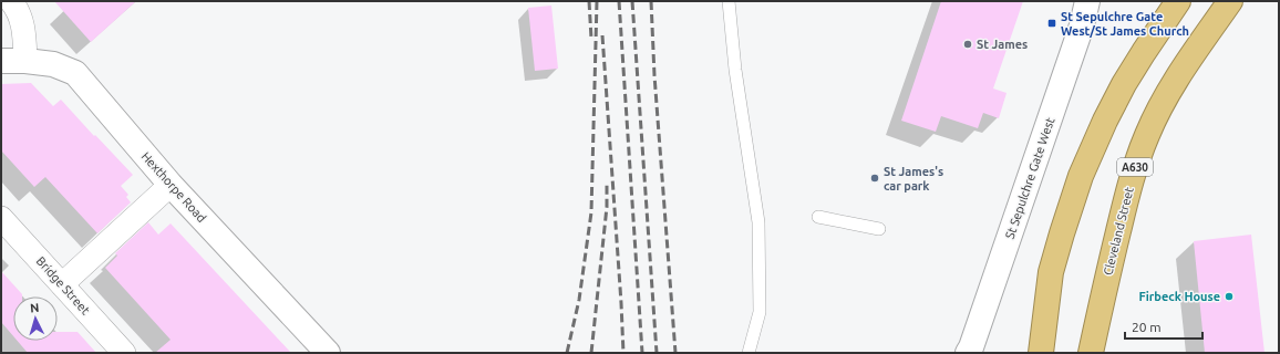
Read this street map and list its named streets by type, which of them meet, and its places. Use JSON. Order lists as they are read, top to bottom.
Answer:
{
  "streets": {
    "highway": ["A630", "Cleveland Street"],
    "street": ["St Sepulchre Gate West", "Hexthorpe Road", "Bridge Street"]
  },
  "places": {
    "transit": ["St Sepulchre Gate West/St James Church"],
    "other": ["St James", "St James's car park", "Firbeck House"]
  },
  "scale_bar": "20 m",
  "north": "top"
}
